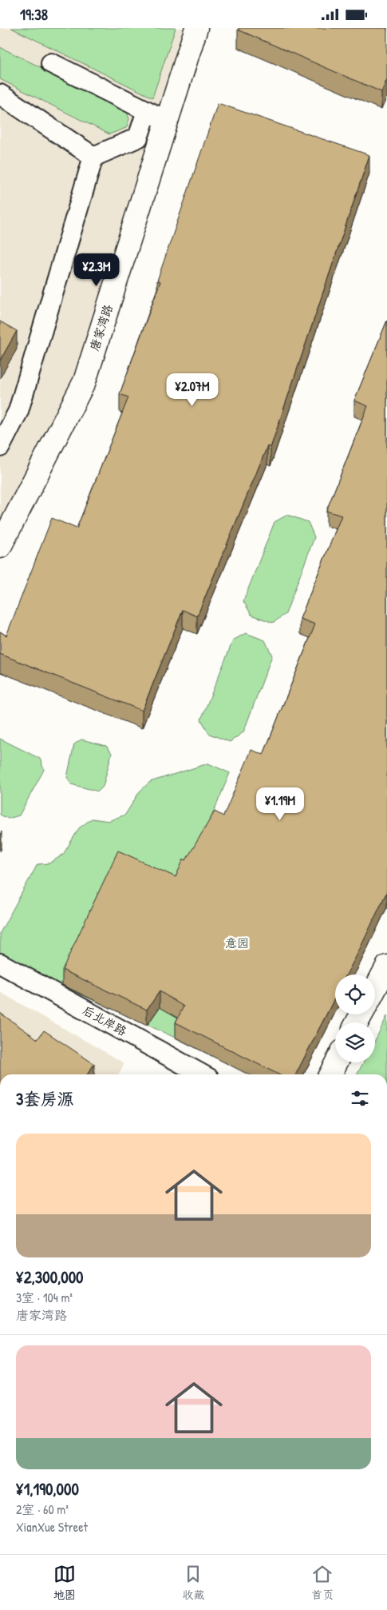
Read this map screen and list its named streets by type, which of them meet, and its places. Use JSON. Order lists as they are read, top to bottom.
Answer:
{
  "streets": {
    "street": ["唐家湾路"],
    "lane": ["后北岸路"]
  },
  "parks": ["意园"],
  "page": {
    "status": "19:38",
    "price": ["¥2.3M", "¥2.07M", "¥1.19M"],
    "heading": "3套房源",
    "list": [
      {
        "name": "¥2,300,000",
        "note": "3室 · 104 m² · 唐家湾路"
      },
      {
        "name": "¥1,190,000",
        "note": "2室 · 60 m² · XianXue Street"
      }
    ],
    "tabs": ["地图", "收藏", "首页"]
  }
}
